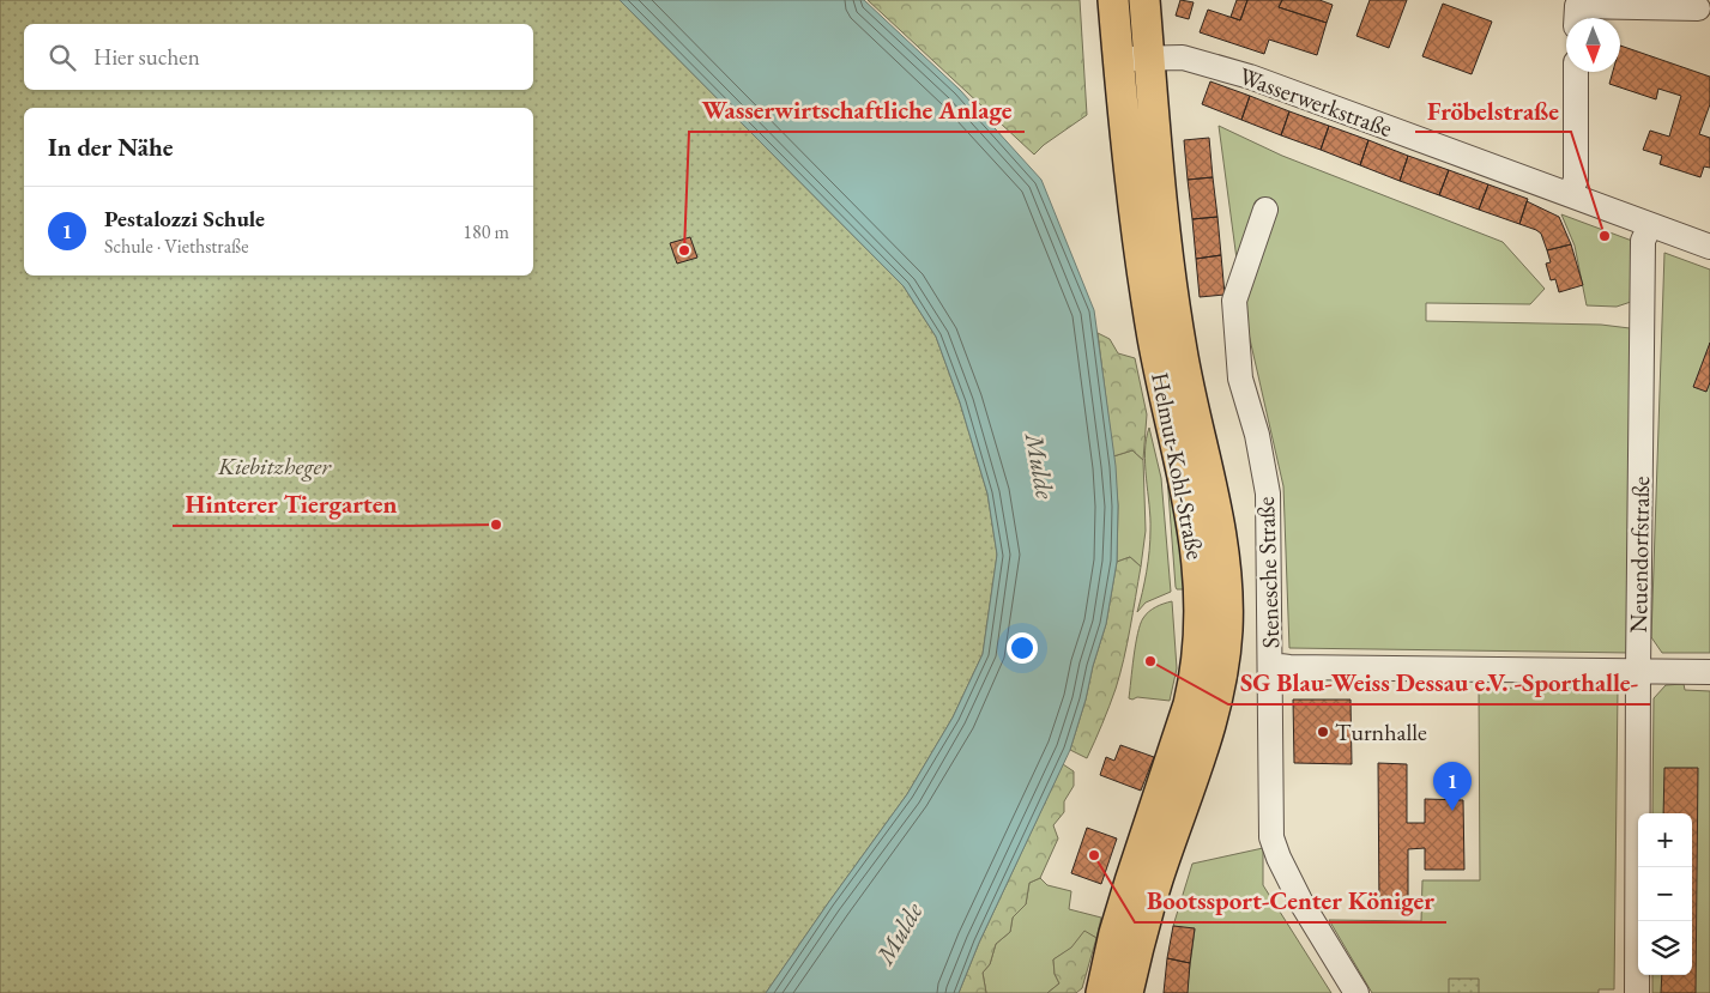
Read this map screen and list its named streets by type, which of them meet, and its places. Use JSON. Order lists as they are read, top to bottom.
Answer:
{
  "streets": {
    "main road": ["Helmut-Kohl-Straße"],
    "street": ["Wasserwerkstraße", "Neuendorfstraße", "Stenesche Straße"]
  },
  "crossings": [
    ["Wasserwerkstraße", "Helmut-Kohl-Straße"],
    ["Wasserwerkstraße", "Neuendorfstraße"]
  ],
  "water": ["Mulde"],
  "parks": ["Kiebitzheger"],
  "places": [
    "Fröbelstraße",
    "Wasserwirtschaftliche Anlage",
    "Hinterer Tiergarten",
    "SG Blau-Weiss Dessau e.V. -Sporthalle-",
    "Turnhalle",
    "Bootssport-Center Königer"
  ],
  "north": "bottom",
  "page": {
    "search": "Hier suchen",
    "heading": "In der Nähe",
    "list": [
      {
        "mark": "1",
        "name": "Pestalozzi Schule",
        "note": "Schule · Viethstraße",
        "value": "180 m"
      }
    ],
    "pins": "1",
    "map_buttons": ["+", "−"]
  }
}
